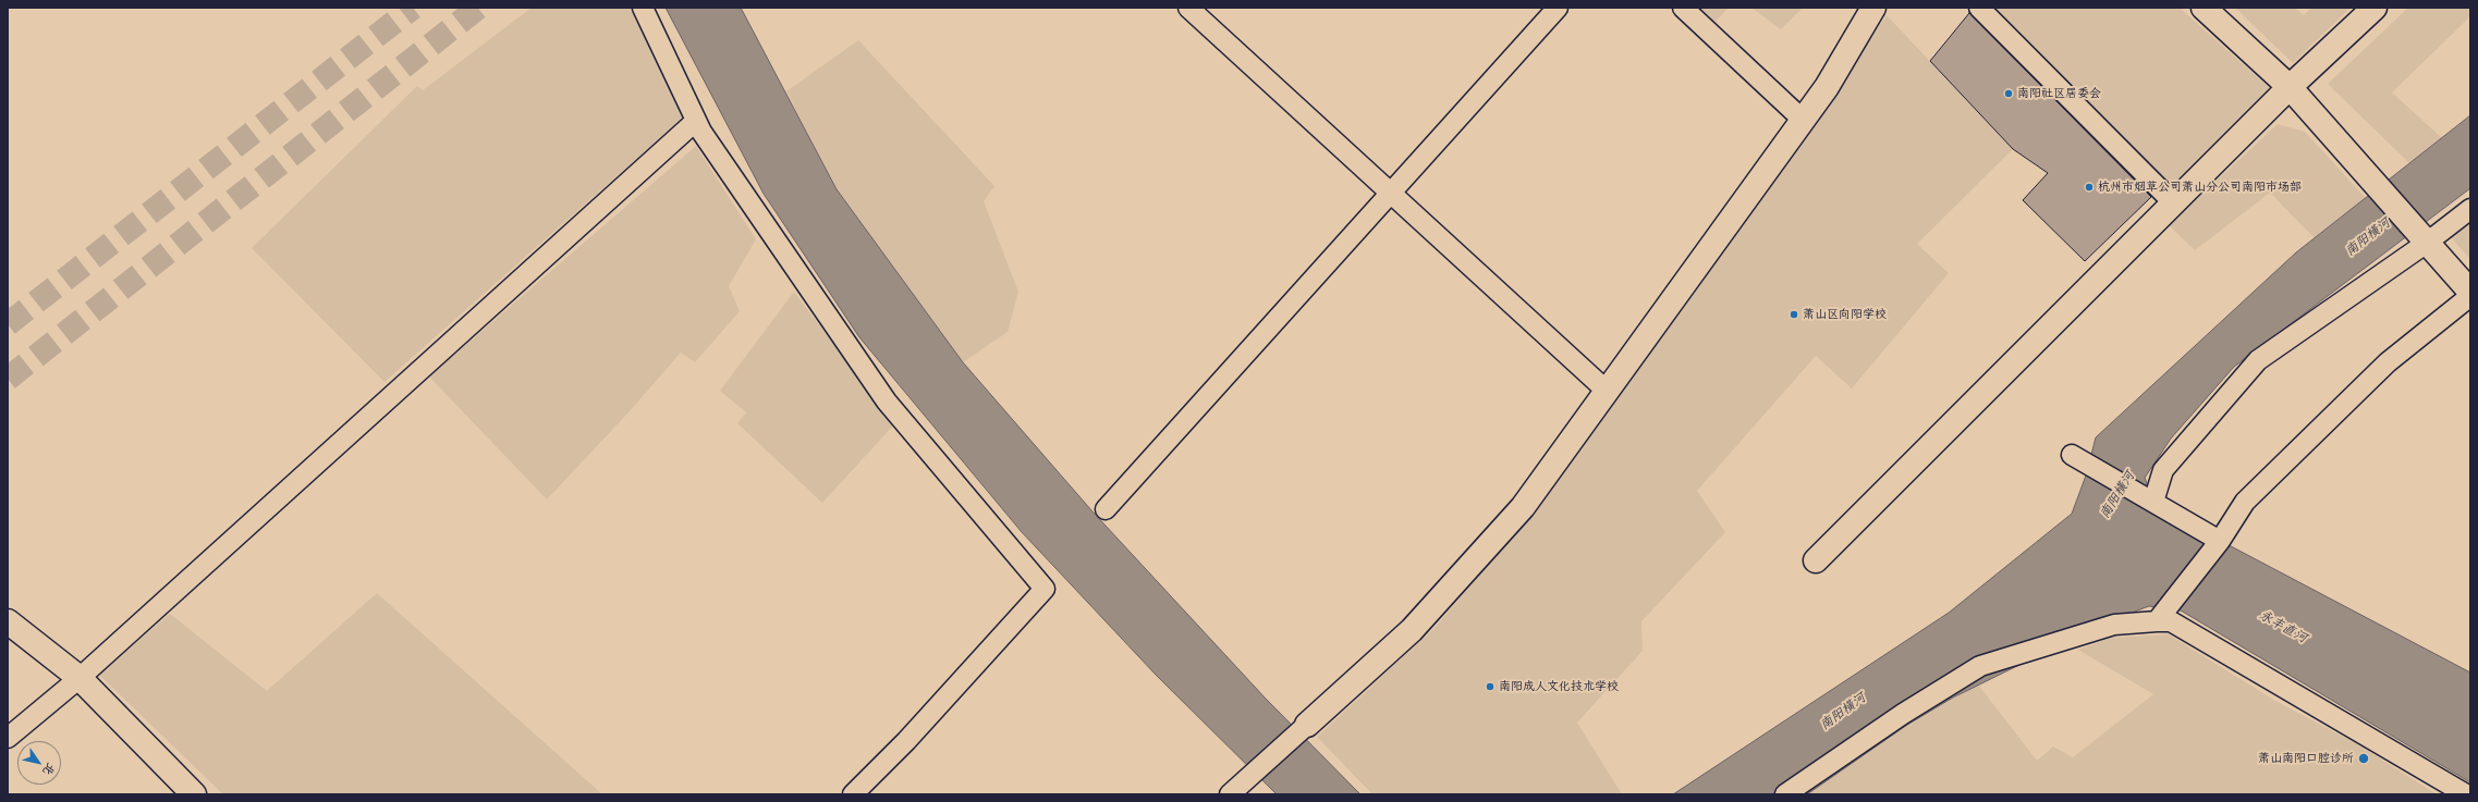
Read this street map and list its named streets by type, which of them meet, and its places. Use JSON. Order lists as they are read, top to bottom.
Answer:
{
  "water": ["南阳横河", "永丰直河"],
  "places": [
    "南阳社区居委会",
    "杭州市烟草公司萧山分公司南阳市场部",
    "萧山区向阳学校",
    "南阳成人文化技术学校",
    "萧山南阳口腔诊所"
  ],
  "north": "bottom right"
}
